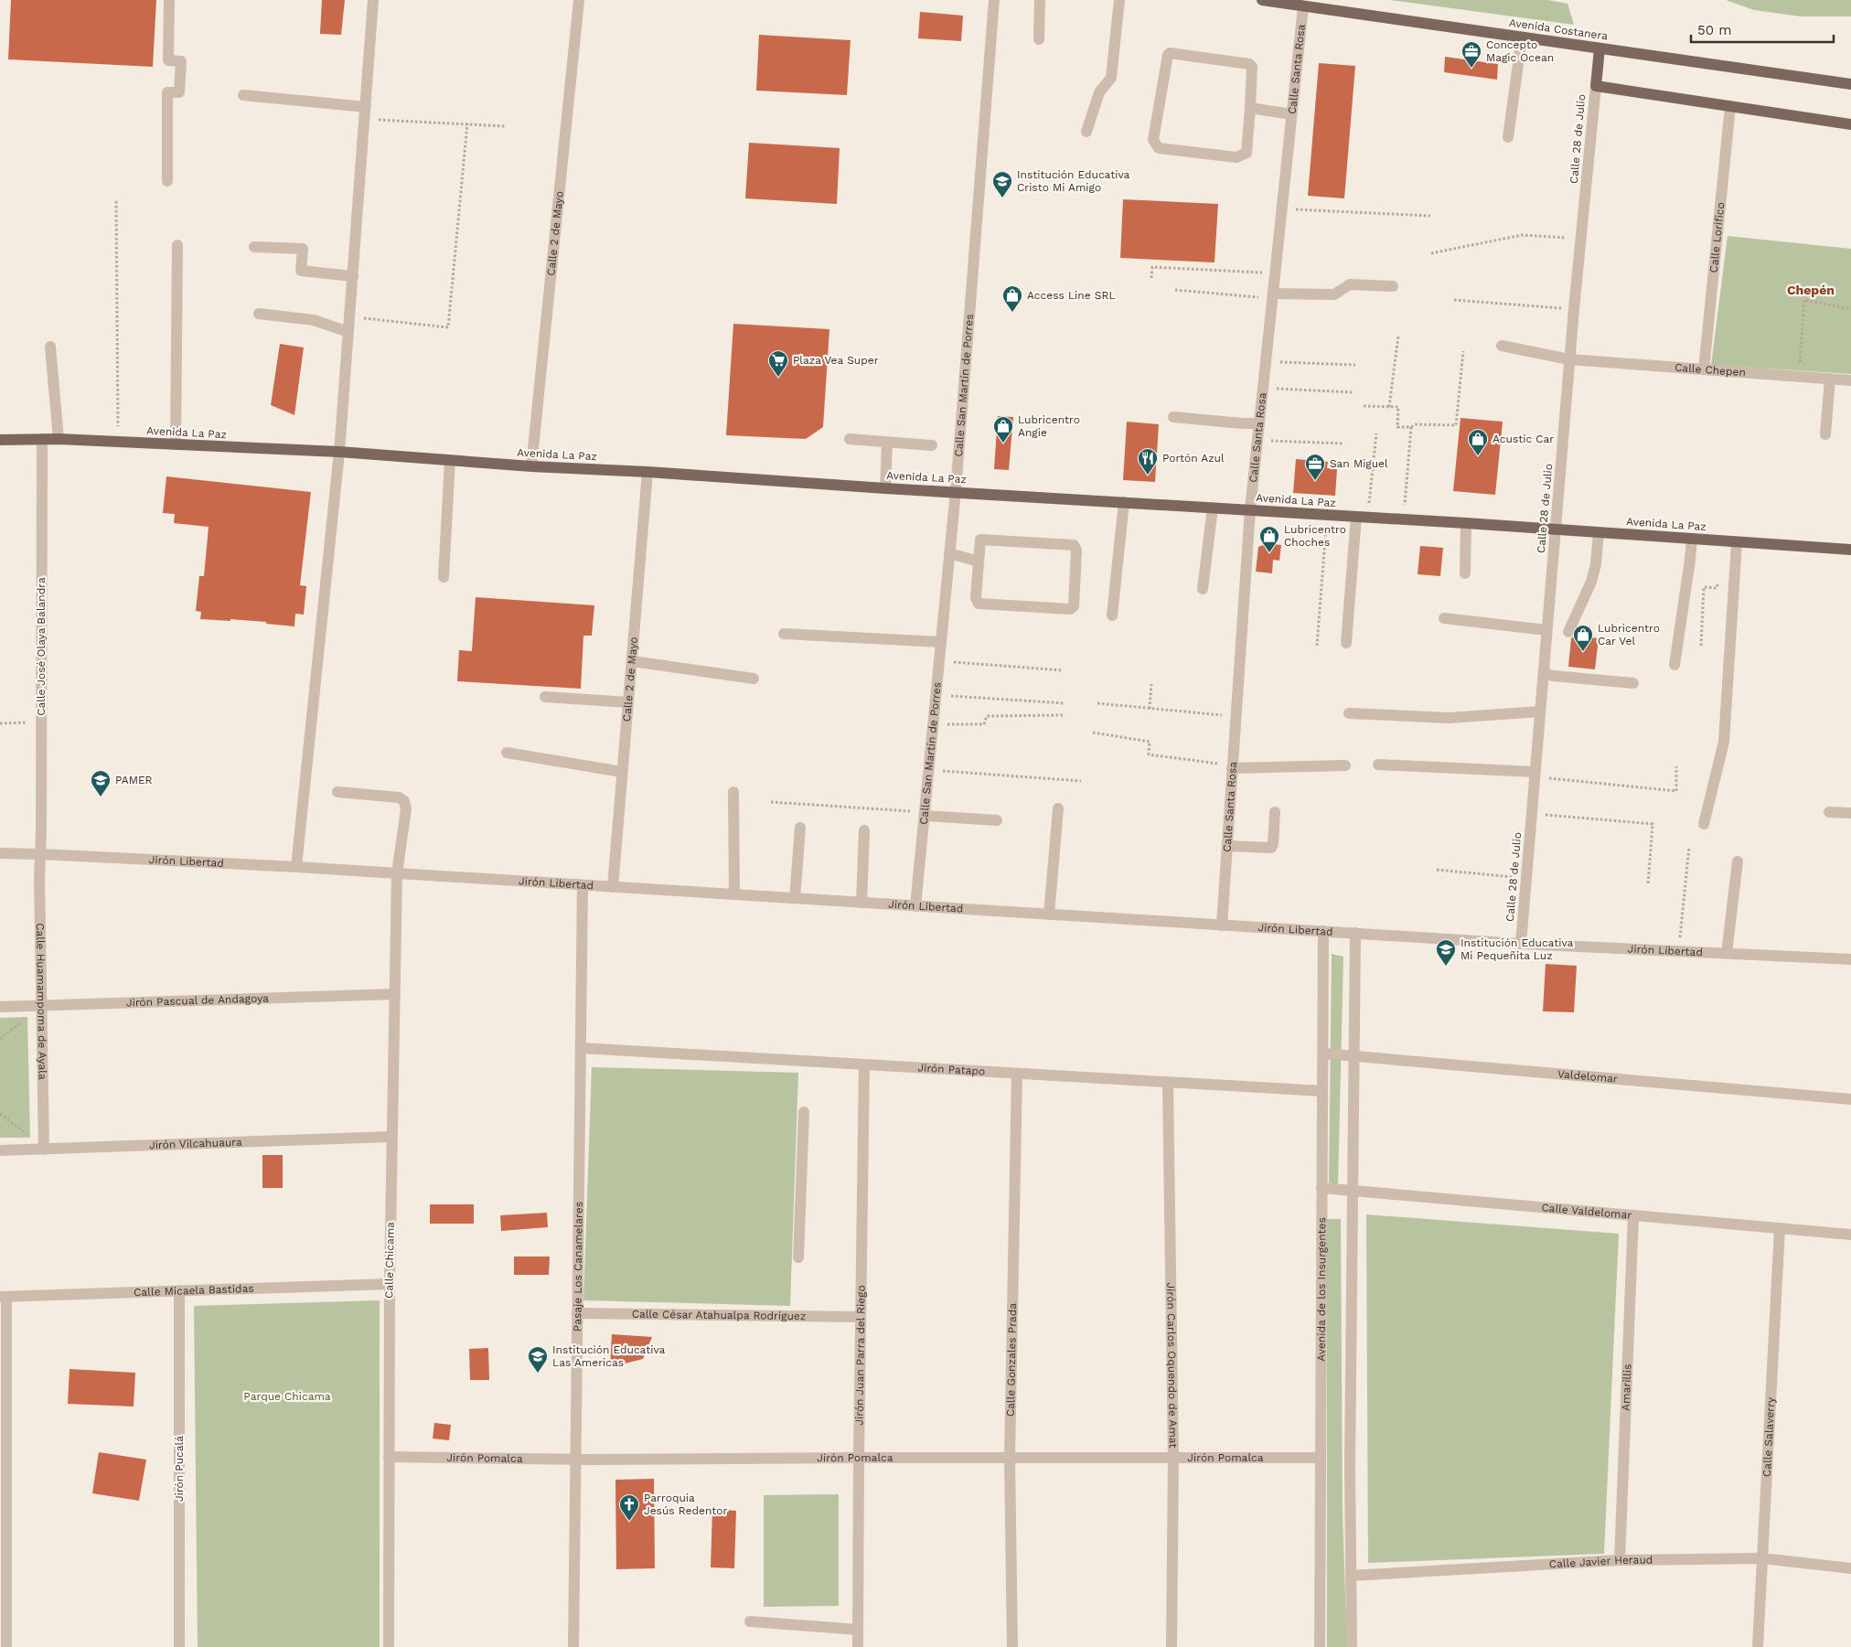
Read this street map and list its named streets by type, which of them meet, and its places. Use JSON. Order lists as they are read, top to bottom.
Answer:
{
  "streets": {
    "main road": ["Avenida Costanera", "Calle 28 de Julio", "Avenida La Paz"],
    "street": [
      "Calle Santa Rosa",
      "Calle 2 de Mayo",
      "Calle Lorifico",
      "Calle Chepen",
      "Calle San Martín de Porres",
      "Calle José Olaya Balandra",
      "Jirón Libertad",
      "Jirón Pascual de Andagoya",
      "Calle Huamampoma de Ayala",
      "Jirón Patapo",
      "Valdelomar",
      "Jirón Vilcahuaura",
      "Calle Valdelomar",
      "Calle Chicama",
      "Pasaje Los Canamelares",
      "Avenida de los Insurgentes",
      "Calle Micaela Bastidas",
      "Calle César Atahualpa Rodríguez",
      "Jirón Juan Parra del Riego",
      "Calle Gonzales Prada",
      "Jirón Carlos Oquendo de Amat",
      "Amarillis",
      "Calle Salaverry",
      "Jirón Pomalca",
      "Jirón Pucalá",
      "Calle Javier Heraud"
    ]
  },
  "crossings": [
    ["Avenida Costanera", "Calle Santa Rosa"],
    ["Avenida Costanera", "Calle 28 de Julio"],
    ["Calle Santa Rosa", "Avenida La Paz"],
    ["Calle Santa Rosa", "Jirón Libertad"],
    ["Calle 28 de Julio", "Calle Chepen"],
    ["Calle 28 de Julio", "Avenida La Paz"],
    ["Calle 28 de Julio", "Jirón Libertad"],
    ["Calle 2 de Mayo", "Avenida La Paz"],
    ["Calle 2 de Mayo", "Jirón Libertad"],
    ["Calle Lorifico", "Calle Chepen"],
    ["Calle San Martín de Porres", "Avenida La Paz"],
    ["Calle San Martín de Porres", "Jirón Libertad"],
    ["Avenida La Paz", "Calle José Olaya Balandra"],
    ["Calle José Olaya Balandra", "Jirón Libertad"],
    ["Calle José Olaya Balandra", "Calle Huamampoma de Ayala"],
    ["Jirón Libertad", "Calle Huamampoma de Ayala"],
    ["Jirón Libertad", "Calle Chicama"],
    ["Jirón Libertad", "Pasaje Los Canamelares"],
    ["Jirón Libertad", "Avenida de los Insurgentes"],
    ["Jirón Pascual de Andagoya", "Calle Huamampoma de Ayala"],
    ["Jirón Pascual de Andagoya", "Calle Chicama"],
    ["Calle Huamampoma de Ayala", "Jirón Vilcahuaura"],
    ["Jirón Patapo", "Pasaje Los Canamelares"],
    ["Jirón Patapo", "Avenida de los Insurgentes"],
    ["Jirón Patapo", "Jirón Juan Parra del Riego"],
    ["Jirón Patapo", "Calle Gonzales Prada"],
    ["Jirón Patapo", "Jirón Carlos Oquendo de Amat"],
    ["Valdelomar", "Avenida de los Insurgentes"],
    ["Jirón Vilcahuaura", "Calle Chicama"],
    ["Calle Valdelomar", "Avenida de los Insurgentes"],
    ["Calle Valdelomar", "Amarillis"],
    ["Calle Valdelomar", "Calle Salaverry"],
    ["Calle Chicama", "Calle Micaela Bastidas"],
    ["Calle Chicama", "Jirón Pomalca"],
    ["Pasaje Los Canamelares", "Calle César Atahualpa Rodríguez"],
    ["Pasaje Los Canamelares", "Jirón Pomalca"],
    ["Avenida de los Insurgentes", "Jirón Pomalca"],
    ["Calle Micaela Bastidas", "Jirón Pucalá"],
    ["Calle César Atahualpa Rodríguez", "Jirón Juan Parra del Riego"],
    ["Jirón Juan Parra del Riego", "Jirón Pomalca"],
    ["Calle Gonzales Prada", "Jirón Pomalca"],
    ["Jirón Carlos Oquendo de Amat", "Jirón Pomalca"],
    ["Amarillis", "Calle Javier Heraud"],
    ["Calle Salaverry", "Calle Javier Heraud"]
  ],
  "districts": ["Chepén"],
  "parks": ["Parque Chicama"],
  "places": {
    "office": ["Concepto Magic Ocean", "San Miguel"],
    "school or university": [
      "Institución Educativa Cristo Mi Amigo",
      "PAMER",
      "Institución Educativa Mi Pequeñita Luz",
      "Institución Educativa Las Americas"
    ],
    "shop": [
      "Access Line SRL",
      "Lubricentro Angie",
      "Acustic Car",
      "Lubricentro Choches",
      "Lubricentro Car Vel"
    ],
    "supermarket": ["Plaza Vea Super"],
    "restaurant": ["Portón Azul"],
    "church": ["Parroquia Jesús Redentor"]
  },
  "scale_bar": "50 m"
}
